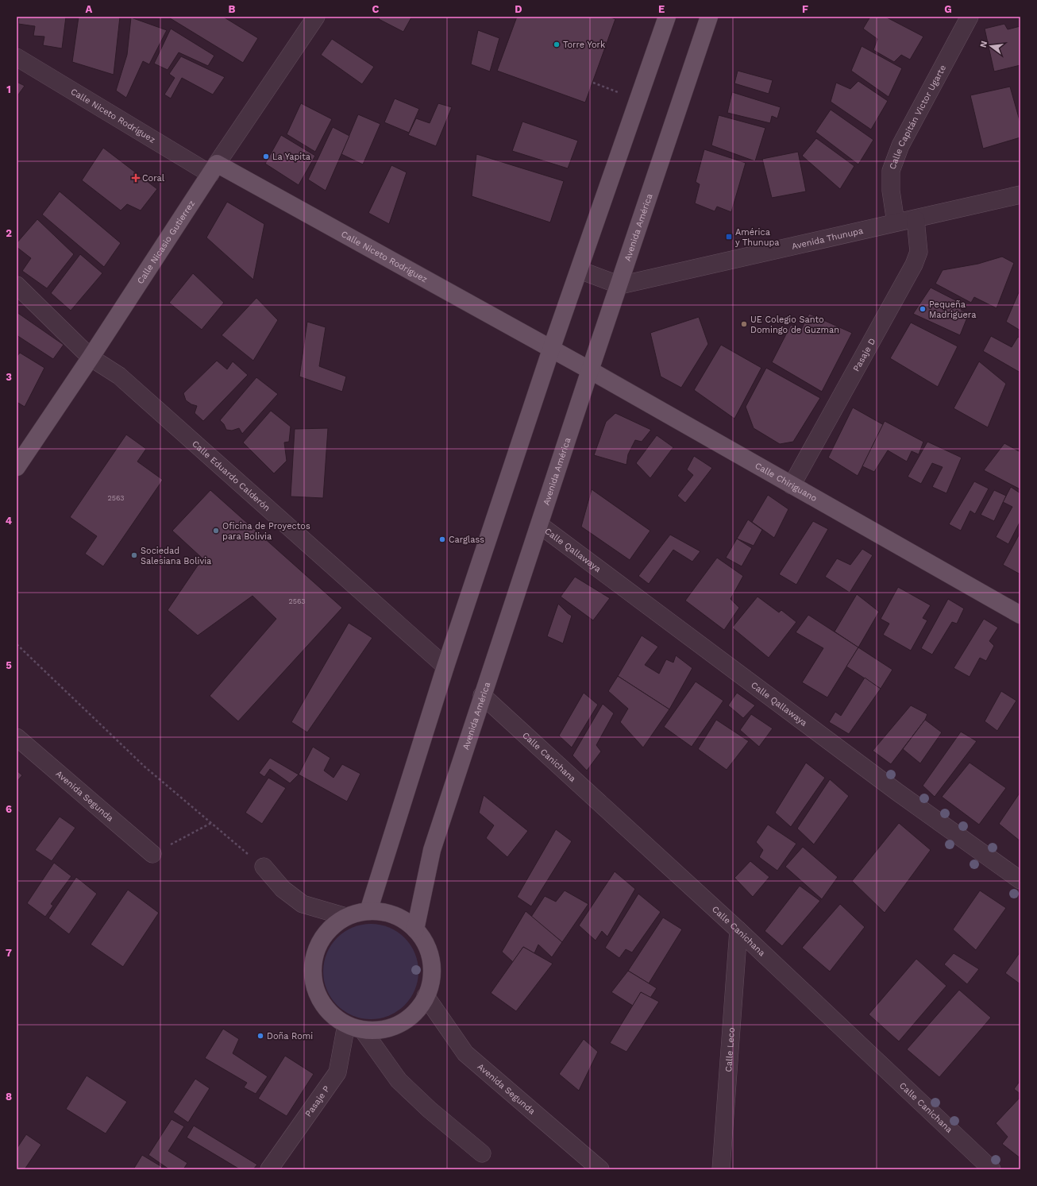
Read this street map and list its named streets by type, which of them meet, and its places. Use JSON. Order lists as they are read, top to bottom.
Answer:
{
  "streets": {
    "main road": [
      "Calle Niceto Rodríguez",
      "Avenida América",
      "Calle Nicasio Gutierrez",
      "Calle Chiriguano"
    ],
    "street": [
      "Calle Capitán Victor Ugarte",
      "Avenida Thunupa",
      "Pasaje D",
      "Calle Eduardo Calderón",
      "Calle Qallawaya",
      "Calle Canichana",
      "Avenida Segunda",
      "Calle Leco",
      "Pasaje P"
    ]
  },
  "crossings": [
    ["Calle Niceto Rodríguez", "Calle Nicasio Gutierrez"],
    ["Calle Niceto Rodríguez", "Calle Chiriguano"],
    ["Calle Capitán Victor Ugarte", "Avenida Thunupa"],
    ["Avenida América", "Avenida Thunupa"],
    ["Avenida América", "Calle Chiriguano"],
    ["Avenida América", "Calle Qallawaya"],
    ["Avenida América", "Calle Canichana"],
    ["Avenida Thunupa", "Pasaje D"],
    ["Calle Nicasio Gutierrez", "Calle Eduardo Calderón"],
    ["Pasaje D", "Calle Chiriguano"],
    ["Calle Canichana", "Calle Leco"]
  ],
  "places": {
    "other": [
      "Torre York",
      "La Yapita",
      "Pequeña Madriguera",
      "UE Colegio Santo Domingo de Guzman",
      "Oficina de Proyectos para Bolivia",
      "Carglass",
      "Sociedad Salesiana Bolivia",
      "Doña Romi"
    ],
    "health": ["Coral"],
    "transit": ["América y Thunupa"]
  },
  "house_numbers": ["2563", "2563"],
  "north": "left",
  "grid": {
    "columns": [
      "A",
      "B",
      "C",
      "D",
      "E",
      "F",
      "G"
    ],
    "rows": [
      "1",
      "2",
      "3",
      "4",
      "5",
      "6",
      "7",
      "8"
    ]
  }
}
